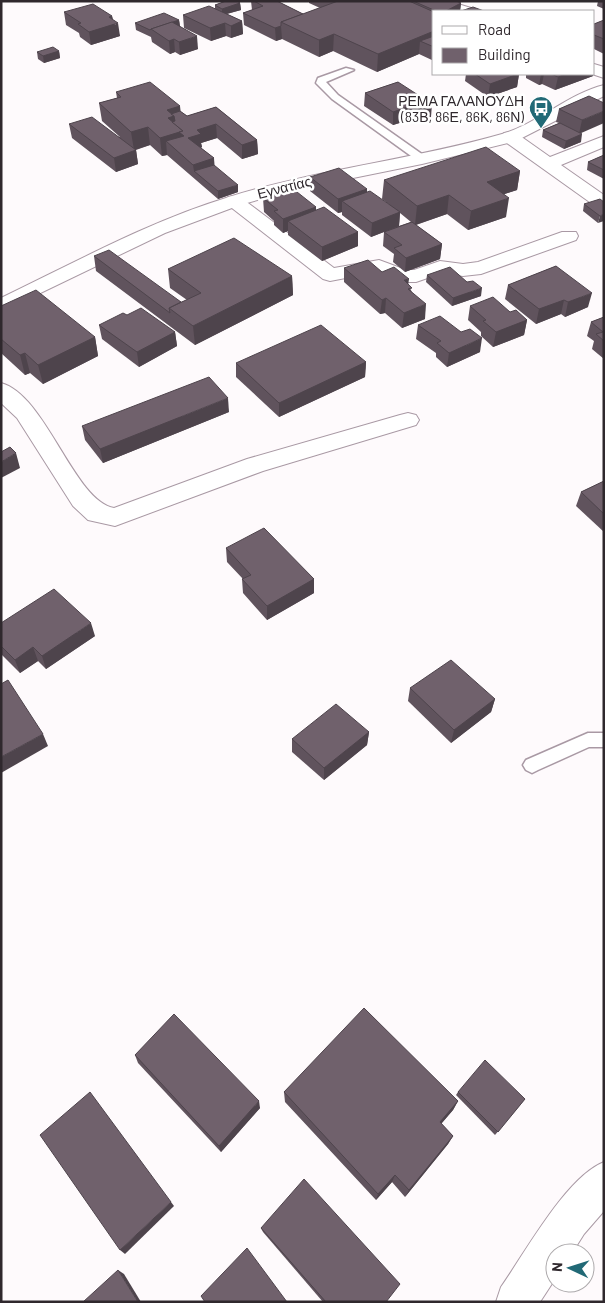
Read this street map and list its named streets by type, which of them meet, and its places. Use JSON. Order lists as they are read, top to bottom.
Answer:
{
  "streets": {
    "street": ["Εγνατίας"]
  },
  "places": {
    "bus stop": ["ΡΕΜΑ ΓΑΛΑΝΟΥΔΗ (83Β, 86Ε, 86Κ, 86Ν)"]
  },
  "legend": ["Road", "Building"],
  "north": "left"
}
